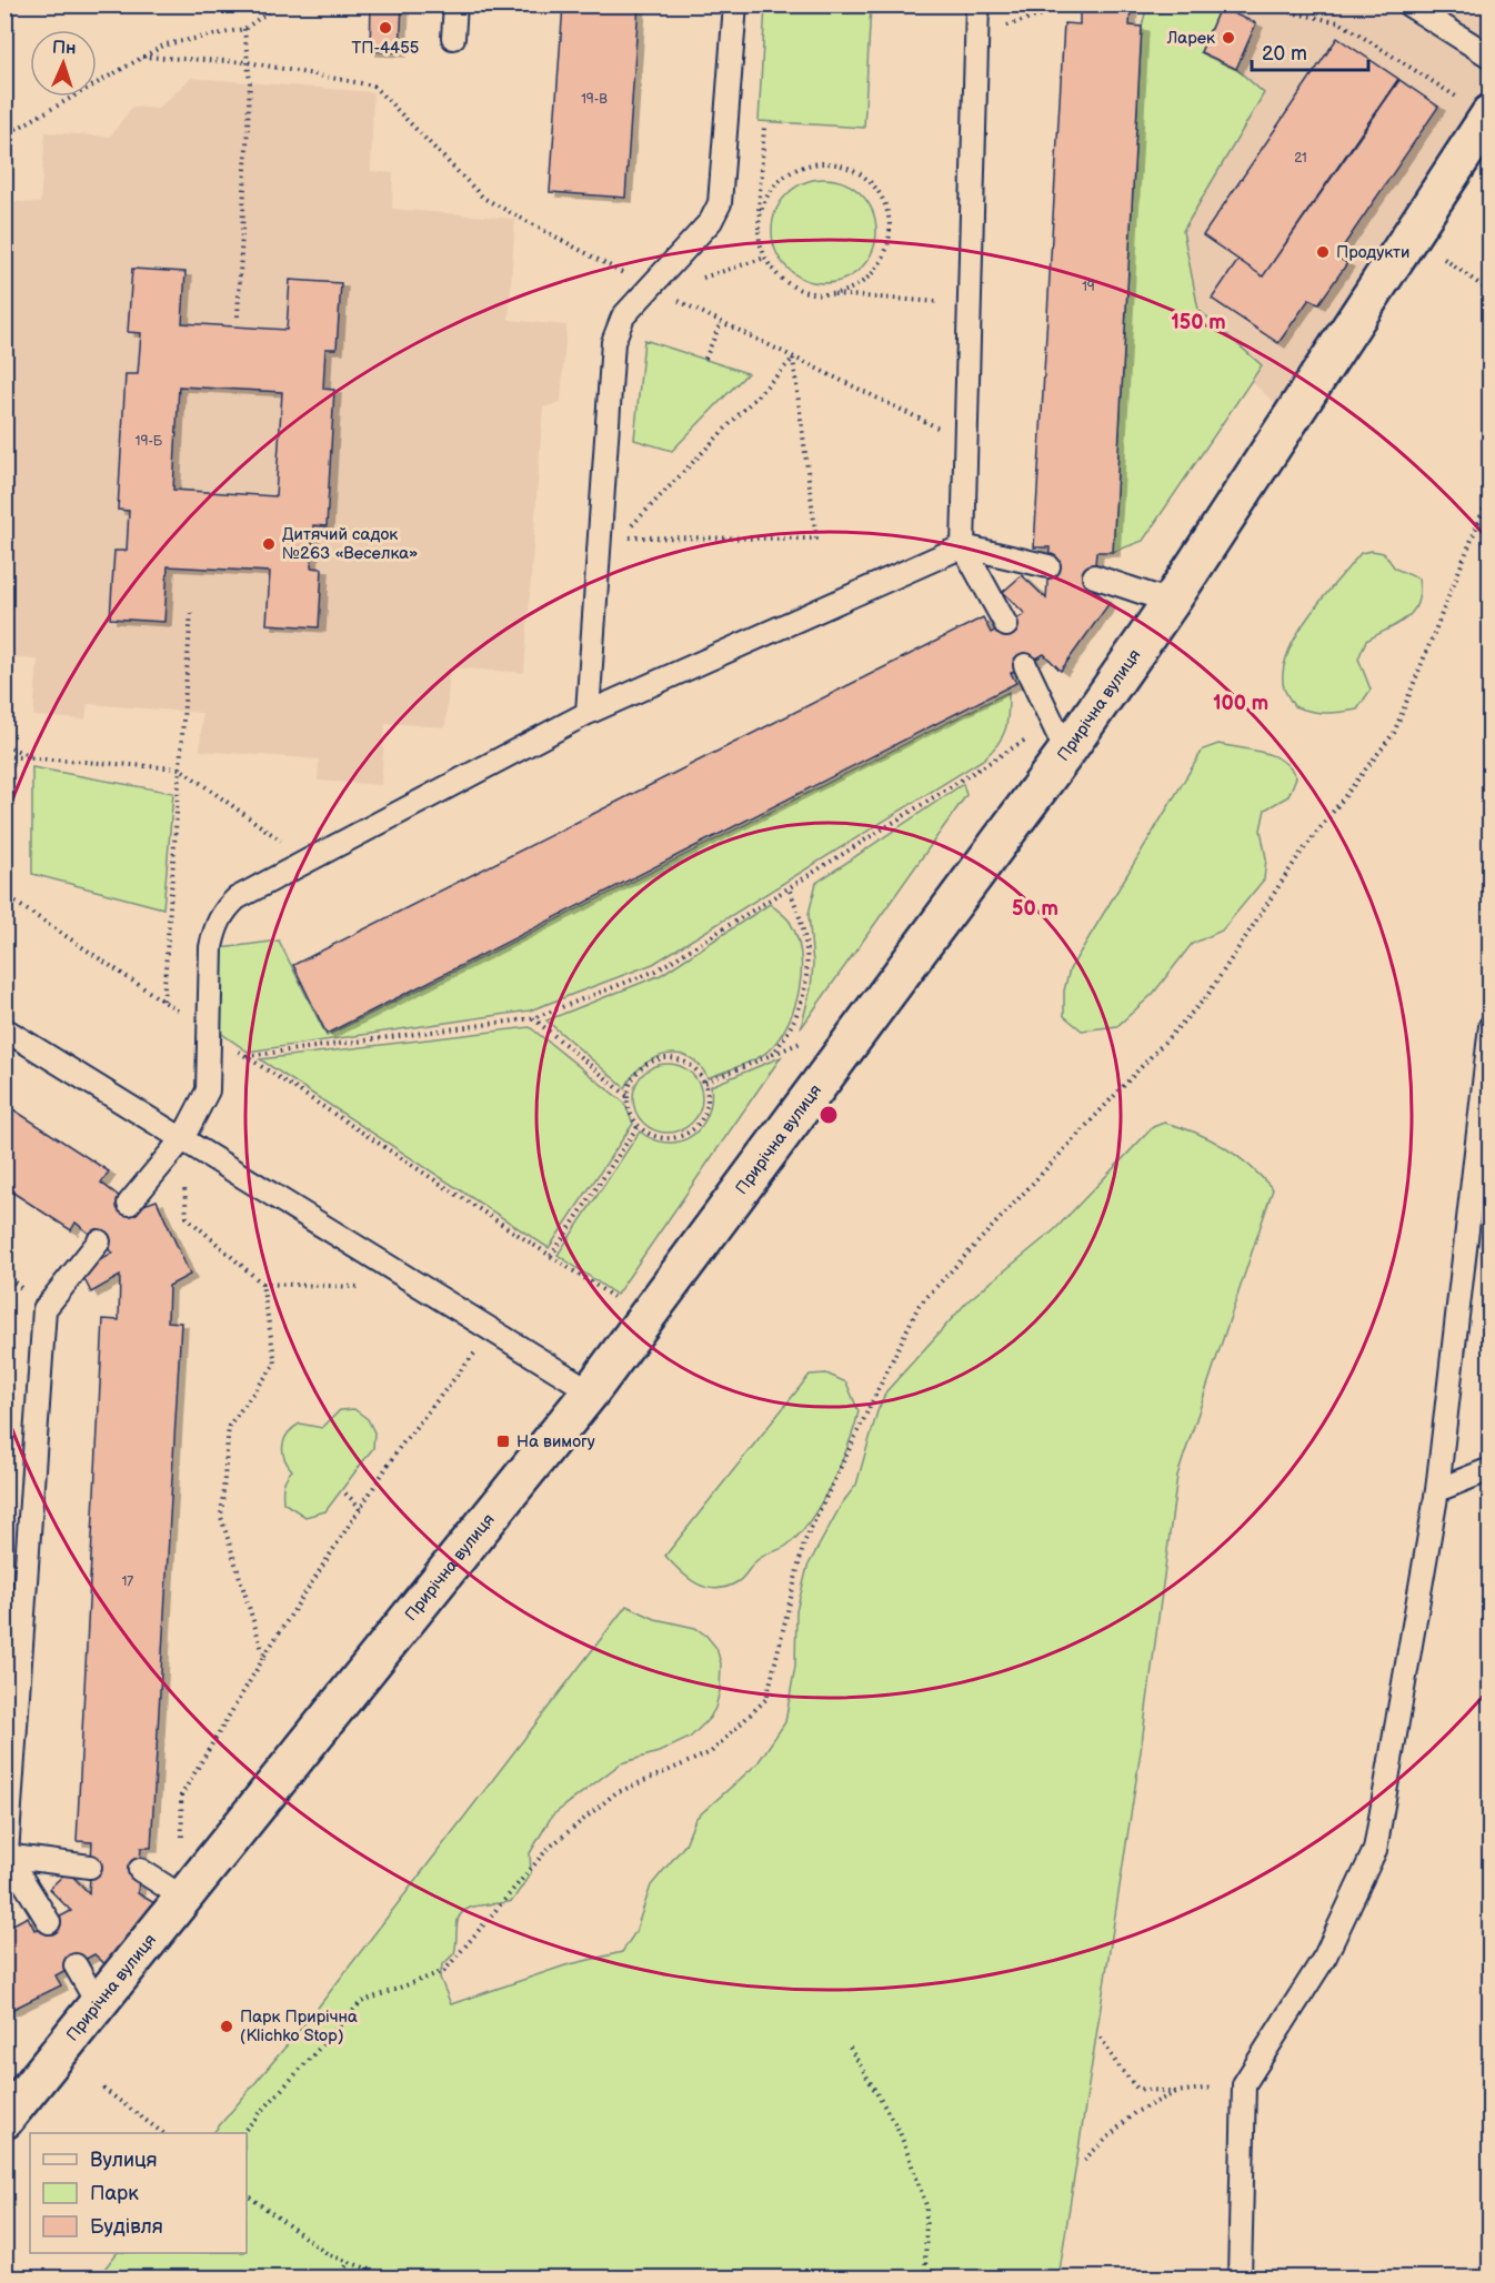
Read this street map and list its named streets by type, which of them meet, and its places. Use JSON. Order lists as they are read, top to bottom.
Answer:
{
  "streets": {
    "street": ["Прирічна вулиця"]
  },
  "places": {
    "other": [
      "ТП-4455",
      "Ларек",
      "Продукти",
      "Дитячий садок №263 «Веселка»",
      "Парк Прирічна (Klichko Stop)"
    ],
    "transit": ["На вимогу"]
  },
  "house_numbers": [
    "19-В",
    "21",
    "19",
    "19-Б",
    "17"
  ],
  "legend": ["Вулиця", "Парк", "Будівля"],
  "scale_bar": "20 m",
  "north": "top",
  "rings": ["150 m", "100 m", "50 m"]
}
